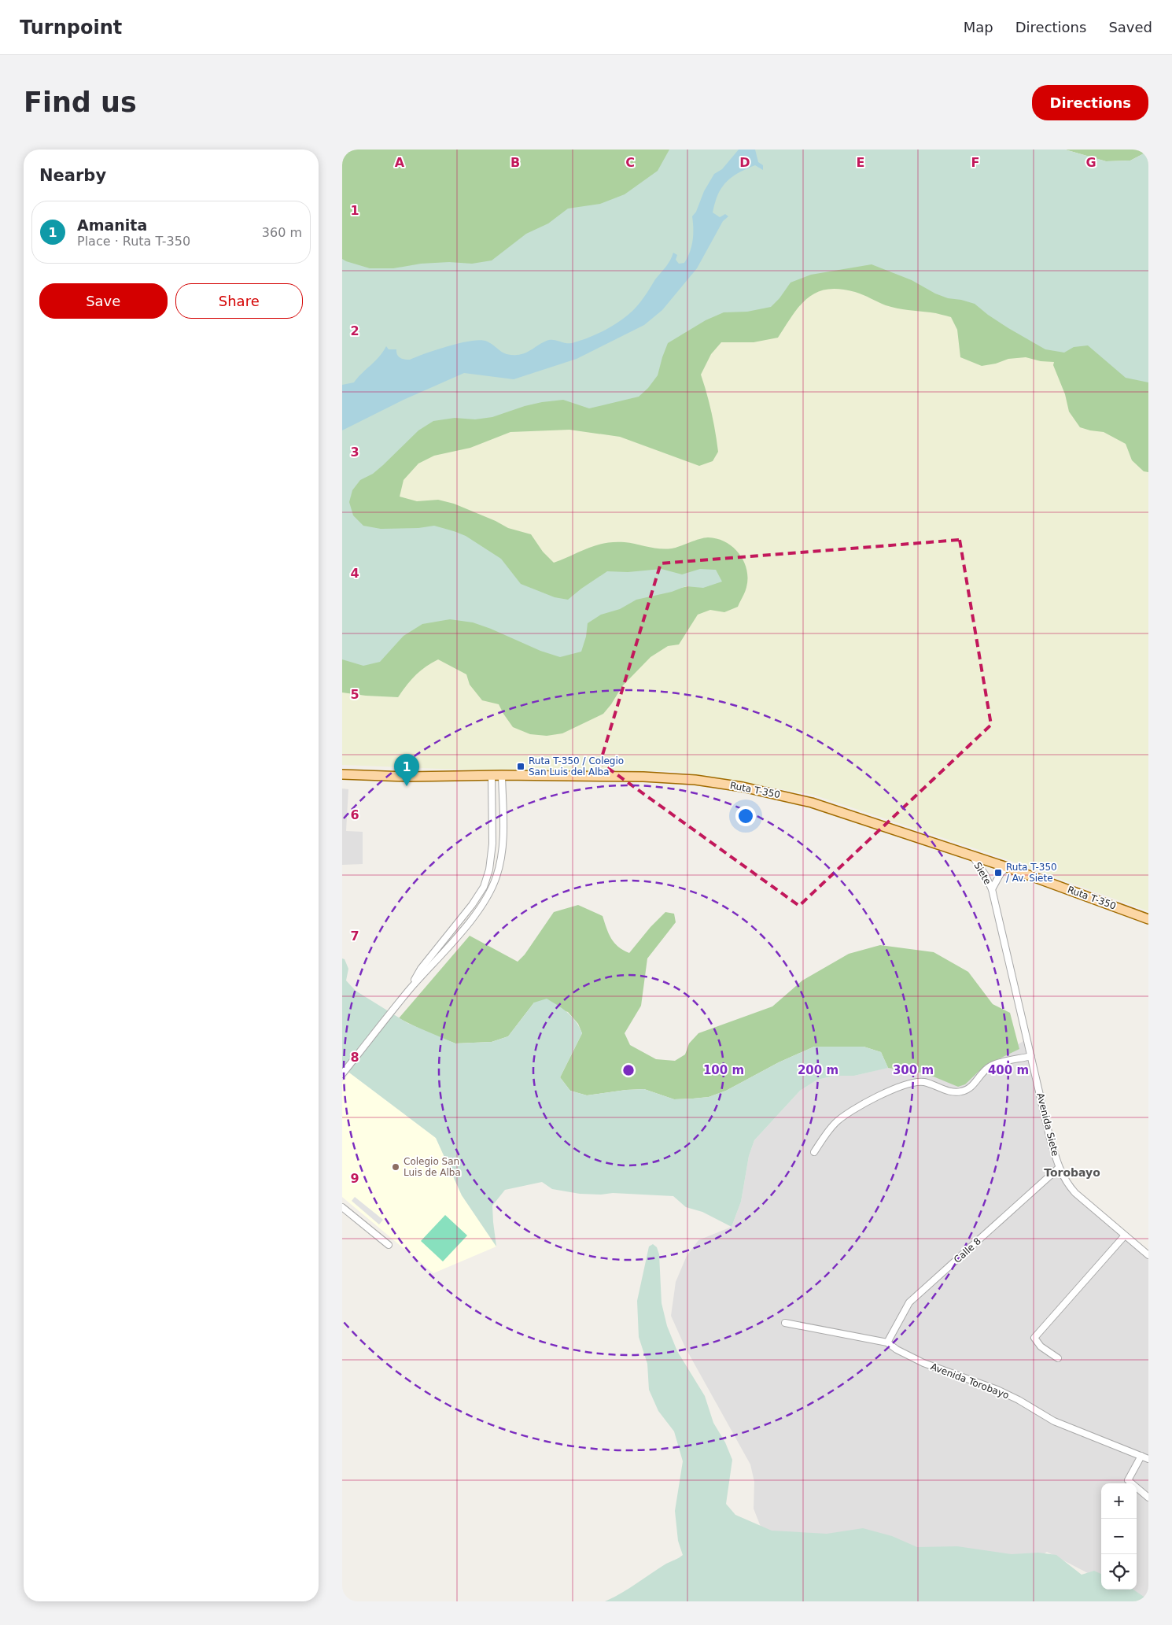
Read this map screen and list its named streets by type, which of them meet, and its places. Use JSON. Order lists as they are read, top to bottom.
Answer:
{
  "streets": {
    "main road": ["Ruta T-350"],
    "street": [
      "Siete",
      "Avenida Siete",
      "Calle 8",
      "Avenida Torobayo"
    ]
  },
  "crossings": [
    ["Ruta T-350", "Siete"],
    ["Siete", "Avenida Siete"],
    ["Avenida Siete", "Calle 8"],
    ["Calle 8", "Avenida Torobayo"]
  ],
  "districts": ["Torobayo"],
  "places": {
    "transit": ["Ruta T-350 / Colegio San Luis del Alba", "Ruta T-350 / Av. Siete"],
    "other": ["Colegio San Luis de Alba"]
  },
  "page": {
    "header": "Turnpoint",
    "nav": ["Map", "Directions", "Saved"],
    "buttons": [
      "Directions",
      ["Save", "Share"]
    ],
    "title": "Find us",
    "heading": "Nearby",
    "list": [
      {
        "mark": "1",
        "name": "Amanita",
        "note": "Place · Ruta T-350",
        "value": "360 m"
      }
    ],
    "pins": "1",
    "map_buttons": ["+", "−"]
  },
  "grid": {
    "columns": [
      "A",
      "B",
      "C",
      "D",
      "E",
      "F",
      "G"
    ],
    "rows": [
      "1",
      "2",
      "3",
      "4",
      "5",
      "6",
      "7",
      "8",
      "9"
    ]
  },
  "rings": [
    "100 m",
    "200 m",
    "300 m",
    "400 m"
  ]
}
